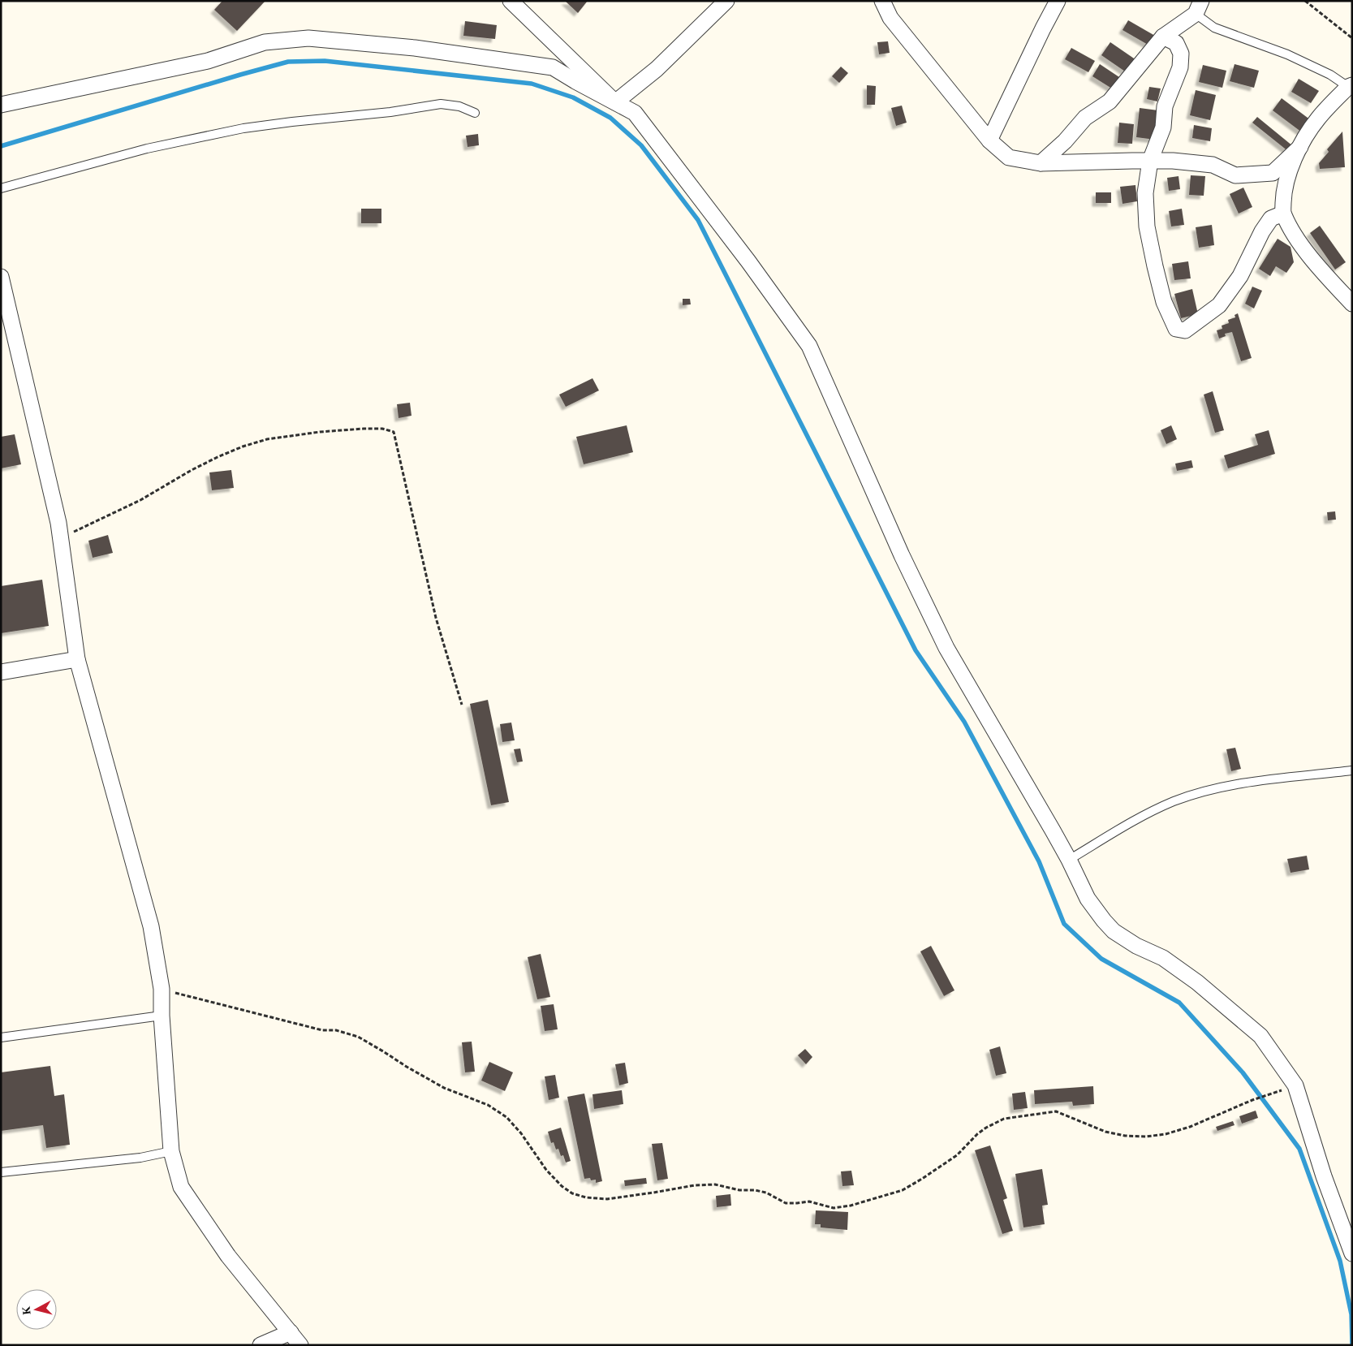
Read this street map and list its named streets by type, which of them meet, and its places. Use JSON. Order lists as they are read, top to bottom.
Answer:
{
  "north": "left"
}
